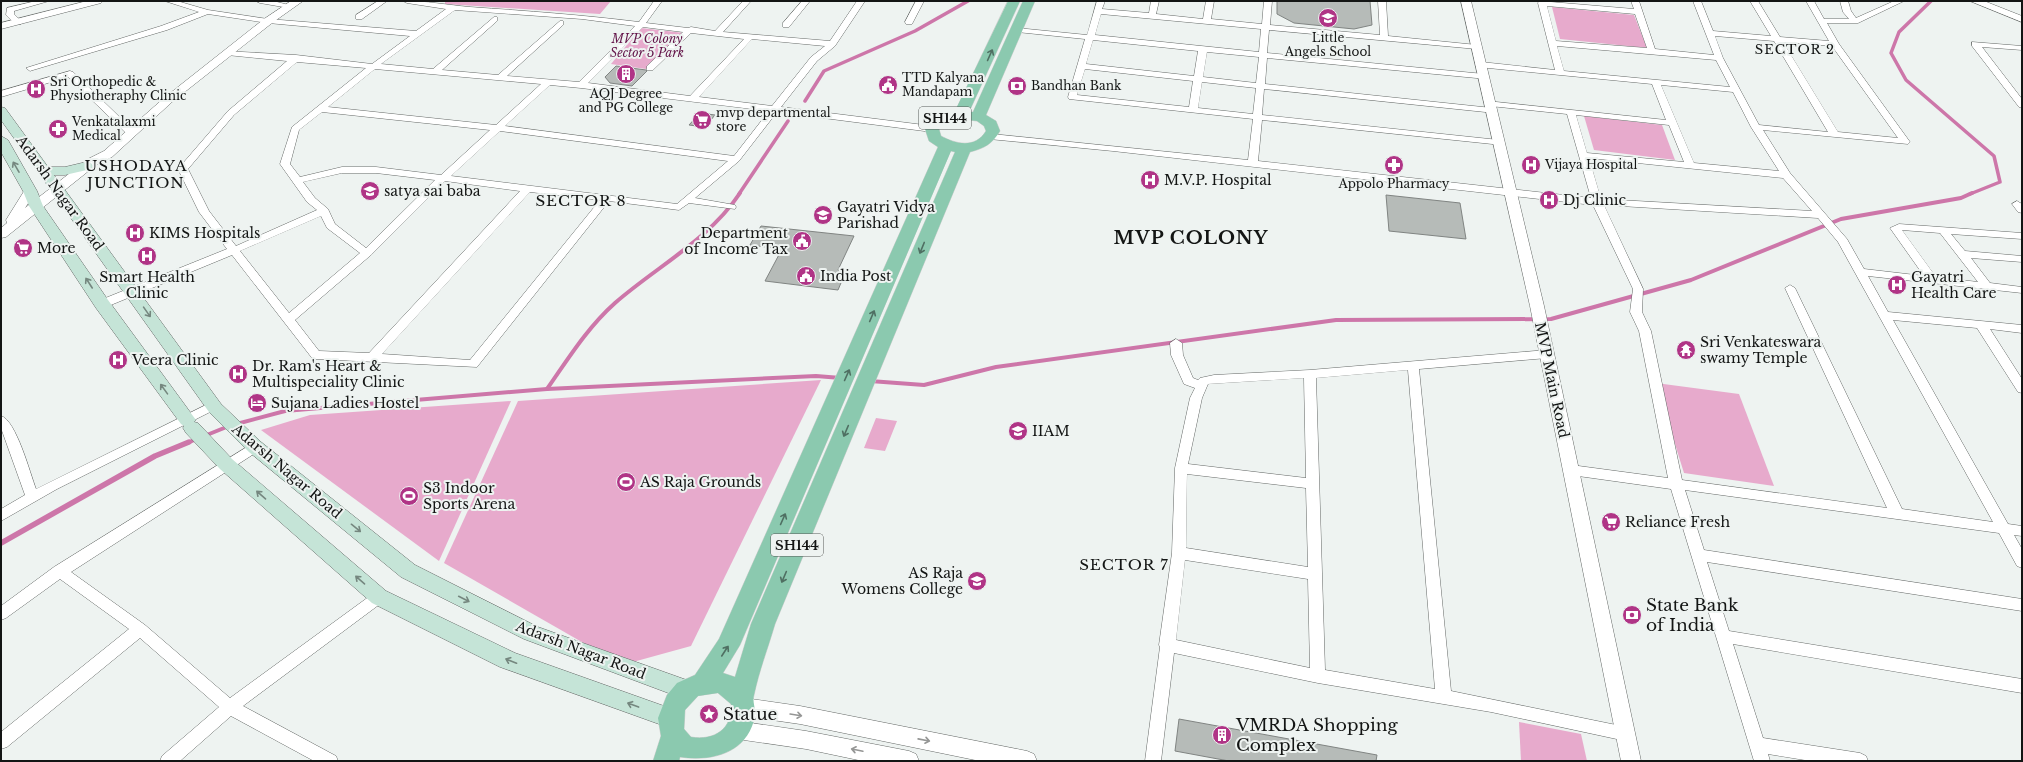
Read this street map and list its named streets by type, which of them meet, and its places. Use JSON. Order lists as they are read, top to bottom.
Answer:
{
  "streets": {
    "main road": ["SH144", "Adarsh Nagar Road"],
    "street": ["MVP Main Road"]
  },
  "crossings": [
    ["SH144", "Adarsh Nagar Road"]
  ],
  "districts": [
    "SECTOR 2",
    "USHODAYA JUNCTION",
    "SECTOR 8",
    "MVP COLONY",
    "SECTOR 7"
  ],
  "parks": ["MVP Colony Sector 5 Park"],
  "places": {
    "school or university": [
      "Little Angels School",
      "satya sai baba",
      "Gayatri Vidya Parishad",
      "IIAM",
      "AS Raja Womens College"
    ],
    "building": ["AQJ Degree and PG College", "VMRDA Shopping Complex"],
    "public building": ["TTD Kalyana Mandapam", "Department of Income Tax", "India Post"],
    "bank": ["Bandhan Bank", "State Bank of India"],
    "hospital": [
      "Sri Orthopedic & Physiotheraphy Clinic",
      "Vijaya Hospital",
      "M.V.P. Hospital",
      "Dj Clinic",
      "KIMS Hospitals",
      "Smart Health Clinic",
      "Gayatri Health Care",
      "Veera Clinic",
      "Dr. Ram's Heart & Multispeciality Clinic"
    ],
    "supermarket": ["mvp departmental store", "More", "Reliance Fresh"],
    "pharmacy": ["Venkatalaxmi Medical", "Appolo Pharmacy"],
    "temple": ["Sri Venkateswara swamy Temple"],
    "hotel": ["Sujana Ladies Hostel"],
    "sports": ["AS Raja Grounds", "S3 Indoor Sports Arena"],
    "place": ["Statue"]
  }
}
